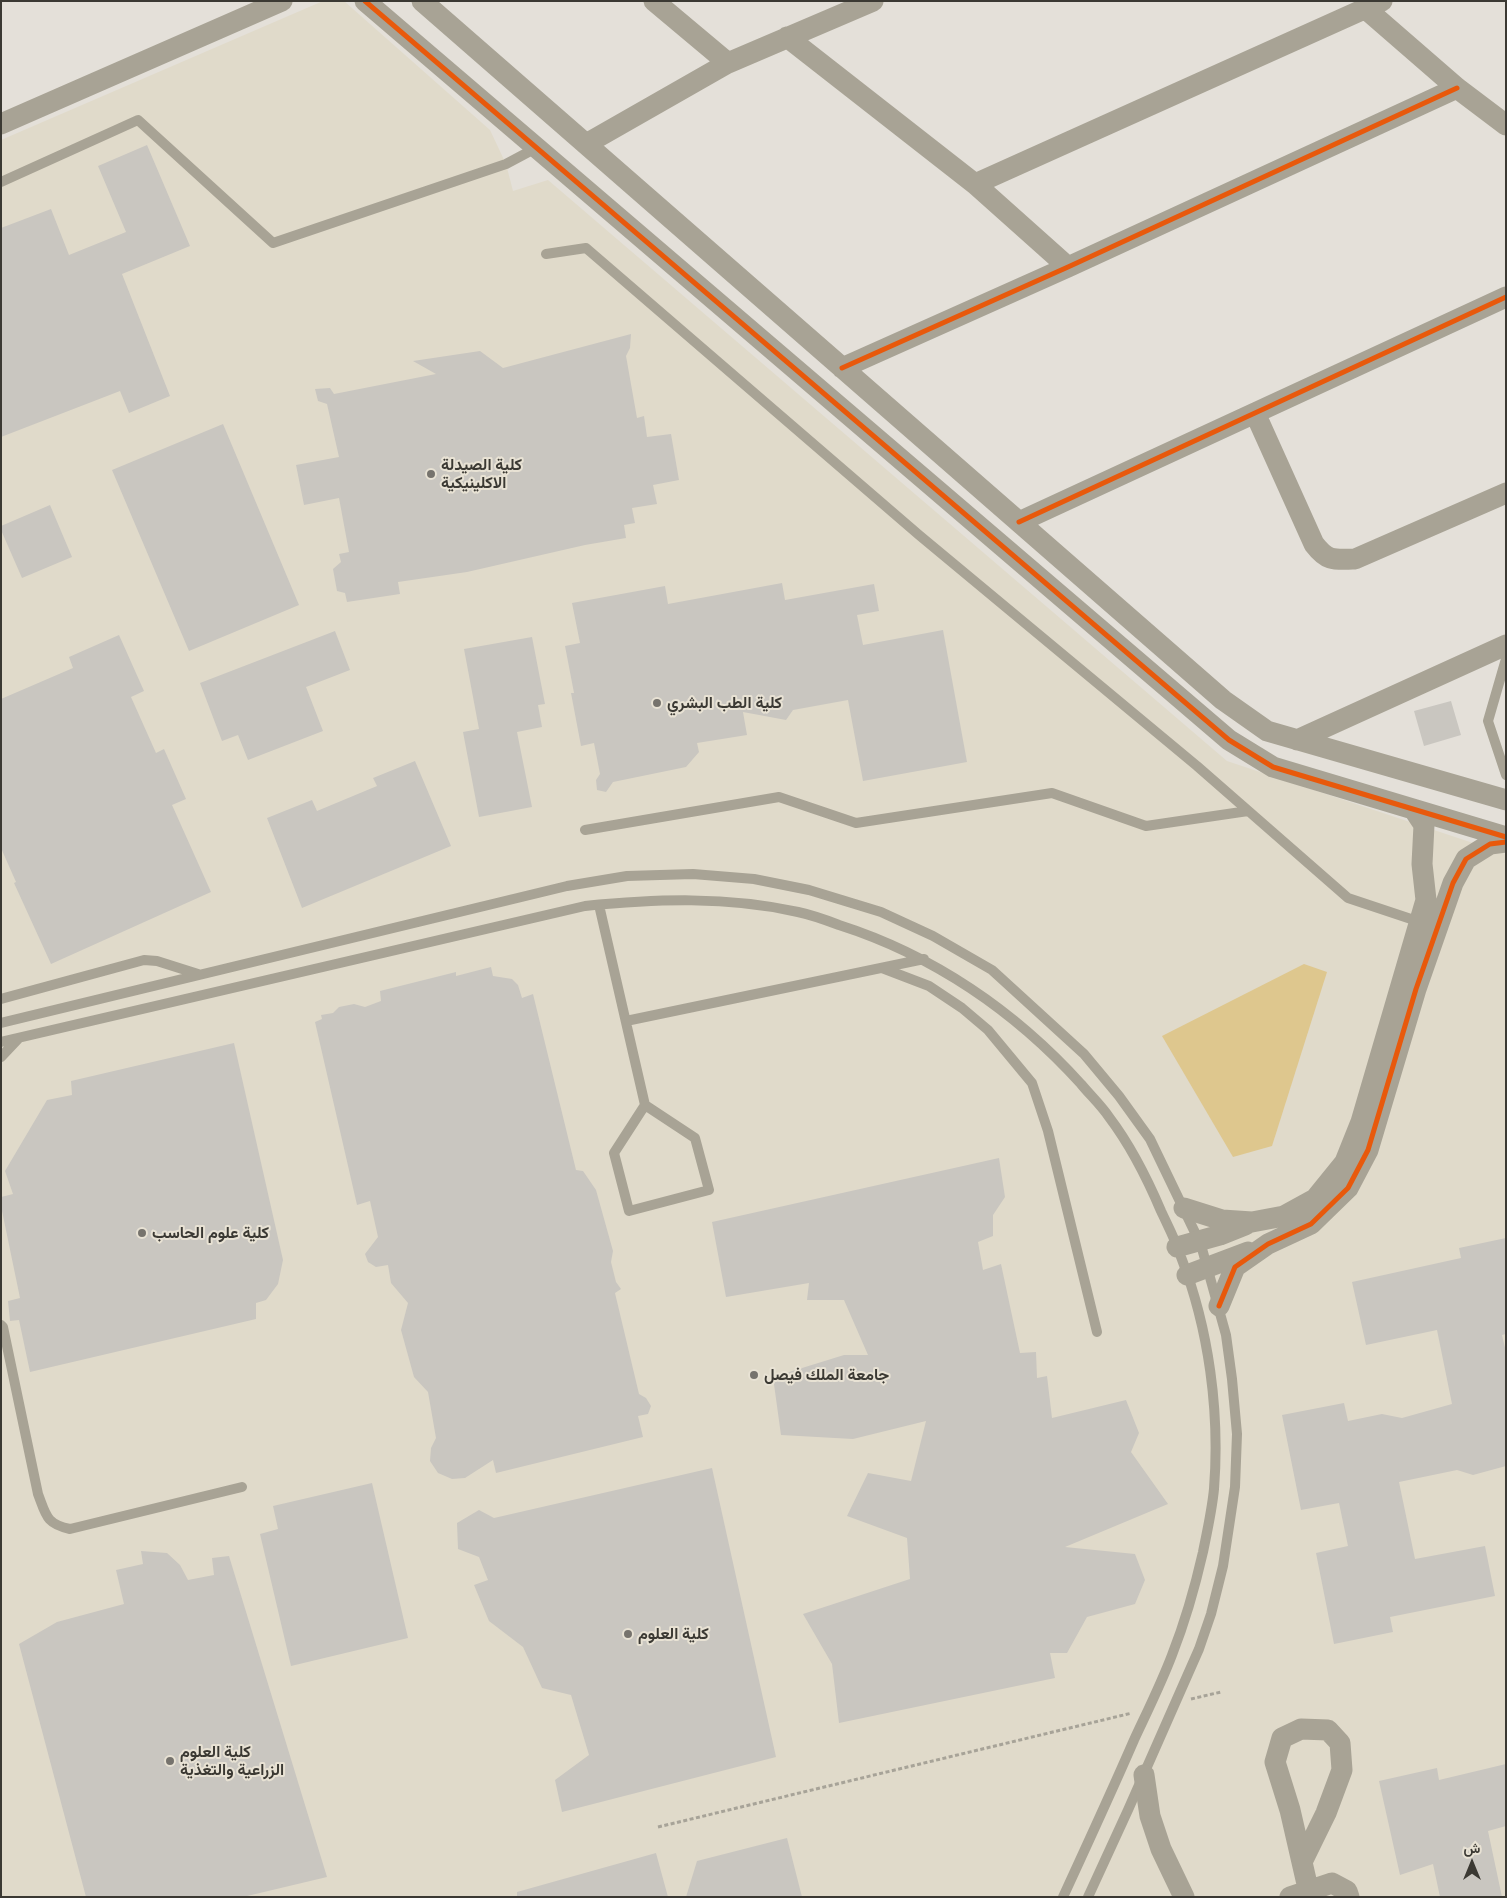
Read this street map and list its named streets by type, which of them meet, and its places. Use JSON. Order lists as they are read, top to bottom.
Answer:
{
  "places": [
    "كلية الصيدلة الاكلينيكية",
    "كلية الطب البشري",
    "كلية علوم الحاسب",
    "جامعة الملك فيصل",
    "كلية العلوم",
    "كلية العلوم الزراعية والتغذية"
  ],
  "north": "top"
}
